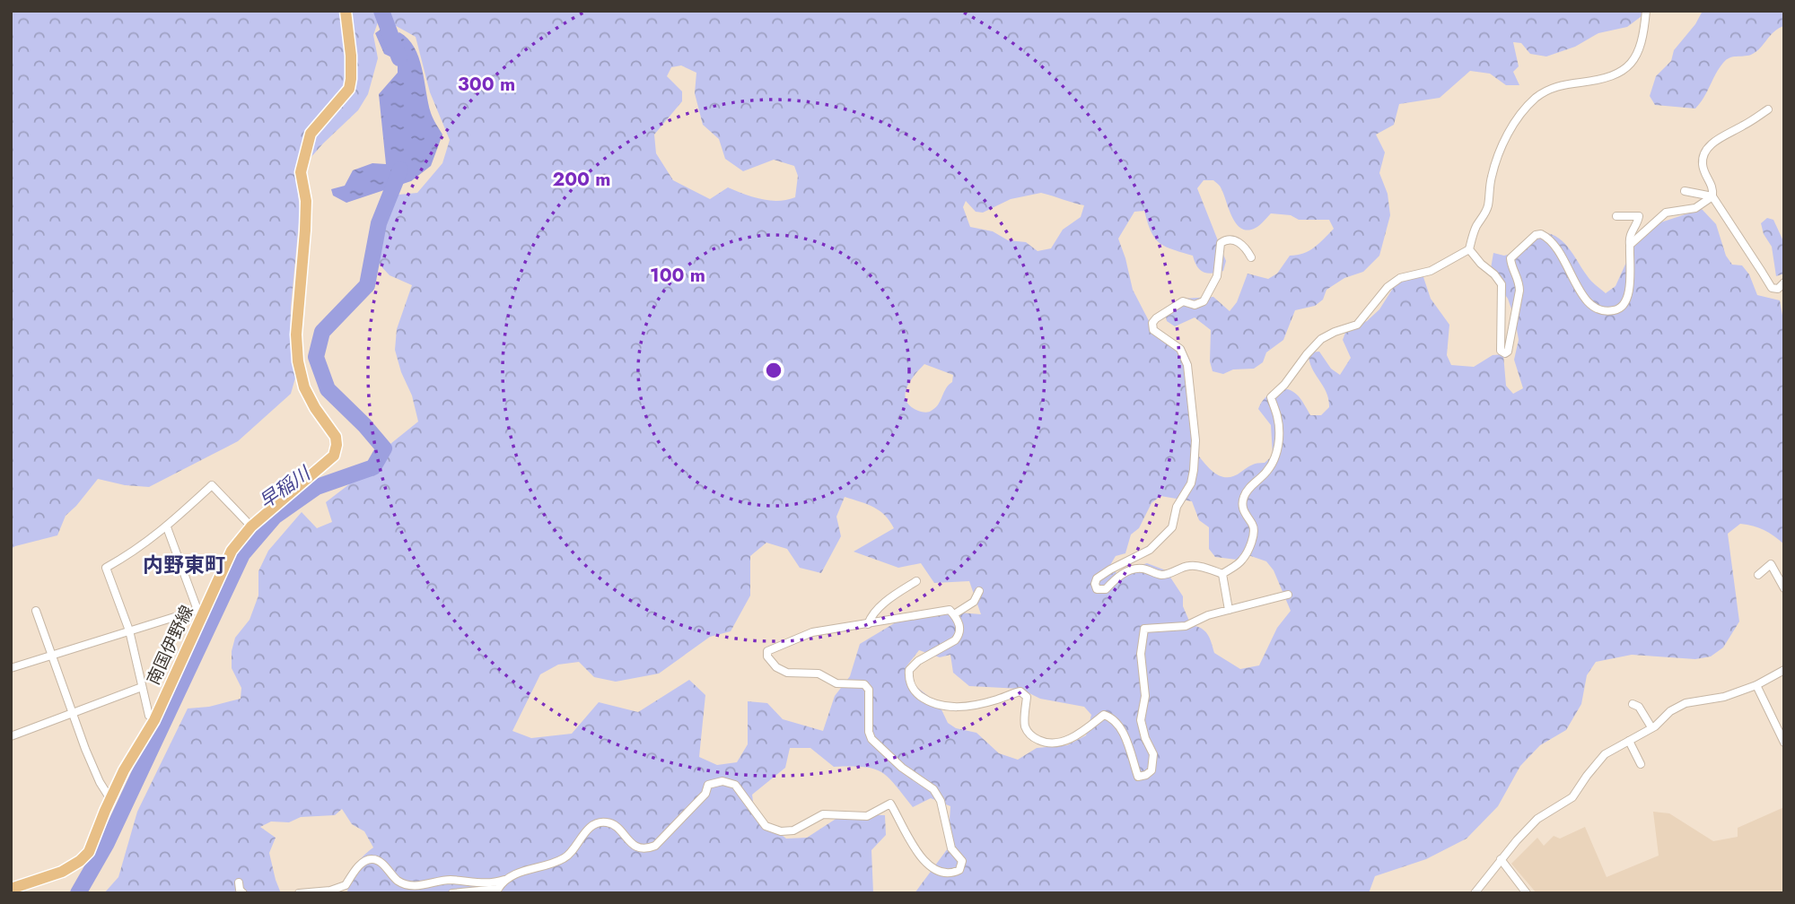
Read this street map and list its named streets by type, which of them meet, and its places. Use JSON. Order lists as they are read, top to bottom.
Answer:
{
  "streets": {
    "main road": ["南国伊野線"]
  },
  "districts": ["内野東町"],
  "water": ["早稲川"],
  "rings": ["300 m", "200 m", "100 m"]
}
